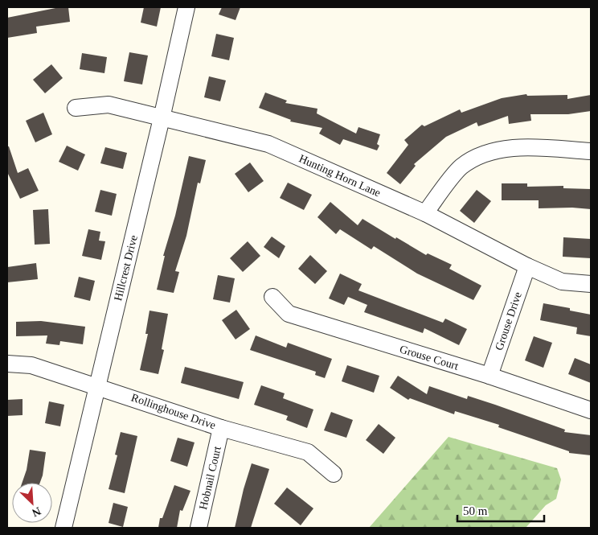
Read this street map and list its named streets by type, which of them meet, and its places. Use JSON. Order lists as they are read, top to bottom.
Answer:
{
  "streets": {
    "street": [
      "Hunting Horn Lane",
      "Hillcrest Drive",
      "Grouse Drive",
      "Grouse Court",
      "Rollinghouse Drive",
      "Hobnail Court"
    ]
  },
  "crossings": [
    ["Hunting Horn Lane", "Hillcrest Drive"],
    ["Hunting Horn Lane", "Grouse Drive"],
    ["Hillcrest Drive", "Rollinghouse Drive"],
    ["Grouse Drive", "Grouse Court"],
    ["Rollinghouse Drive", "Hobnail Court"]
  ],
  "scale_bar": "50 m",
  "north": "bottom right"
}
